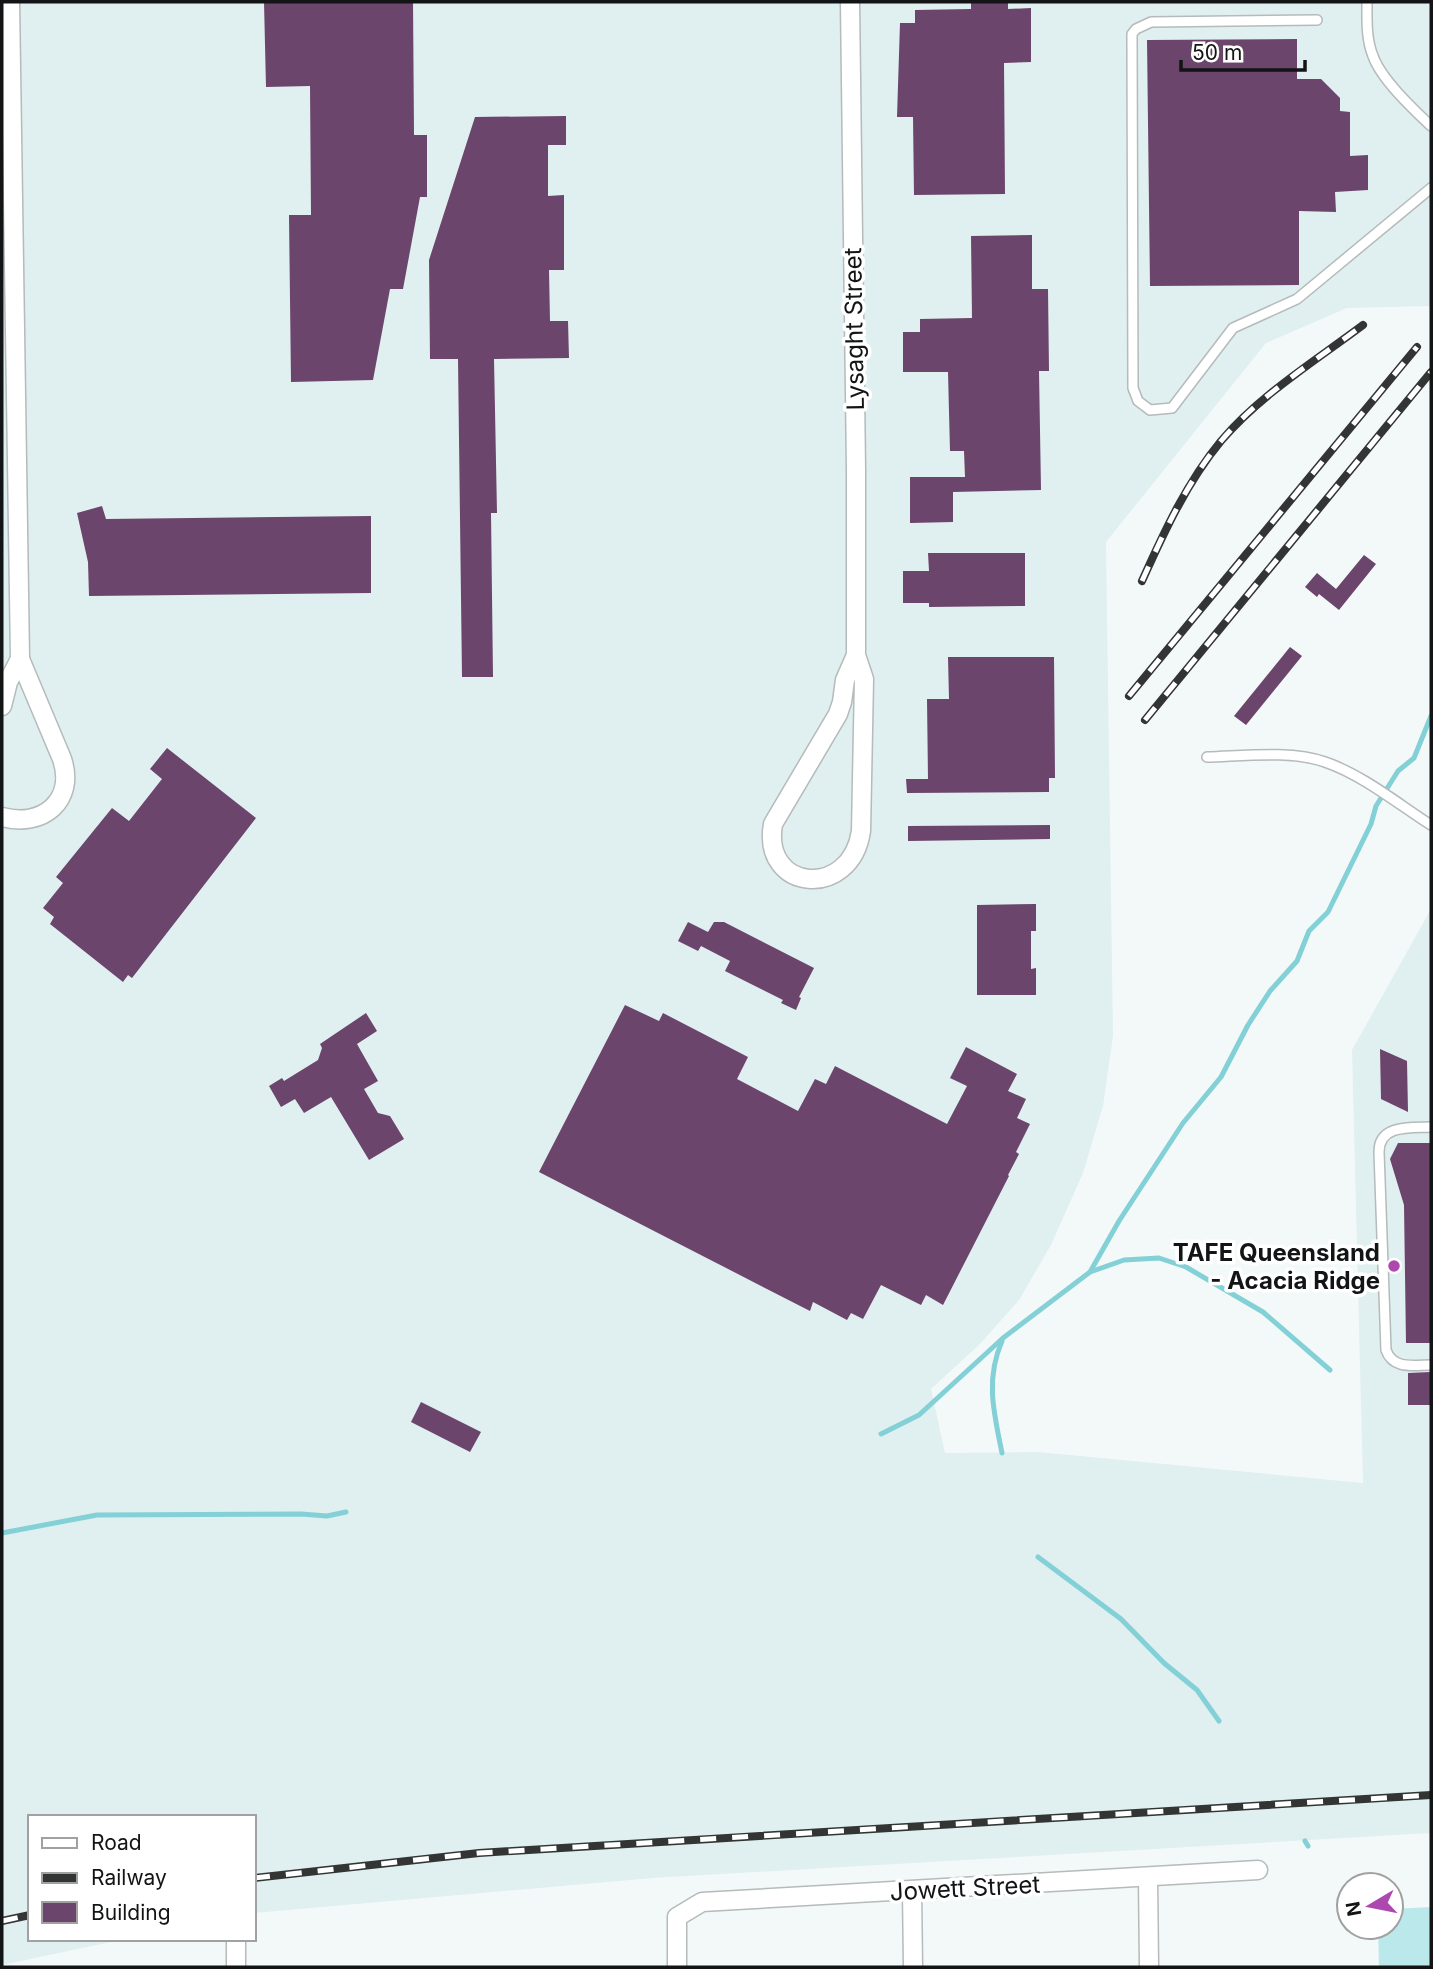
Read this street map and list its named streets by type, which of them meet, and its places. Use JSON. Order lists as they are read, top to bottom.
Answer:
{
  "streets": {
    "street": ["Lysaght Street", "Jowett Street"]
  },
  "places": ["TAFE Queensland - Acacia Ridge"],
  "legend": ["Road", "Railway", "Building"],
  "scale_bar": "50 m",
  "north": "left"
}
